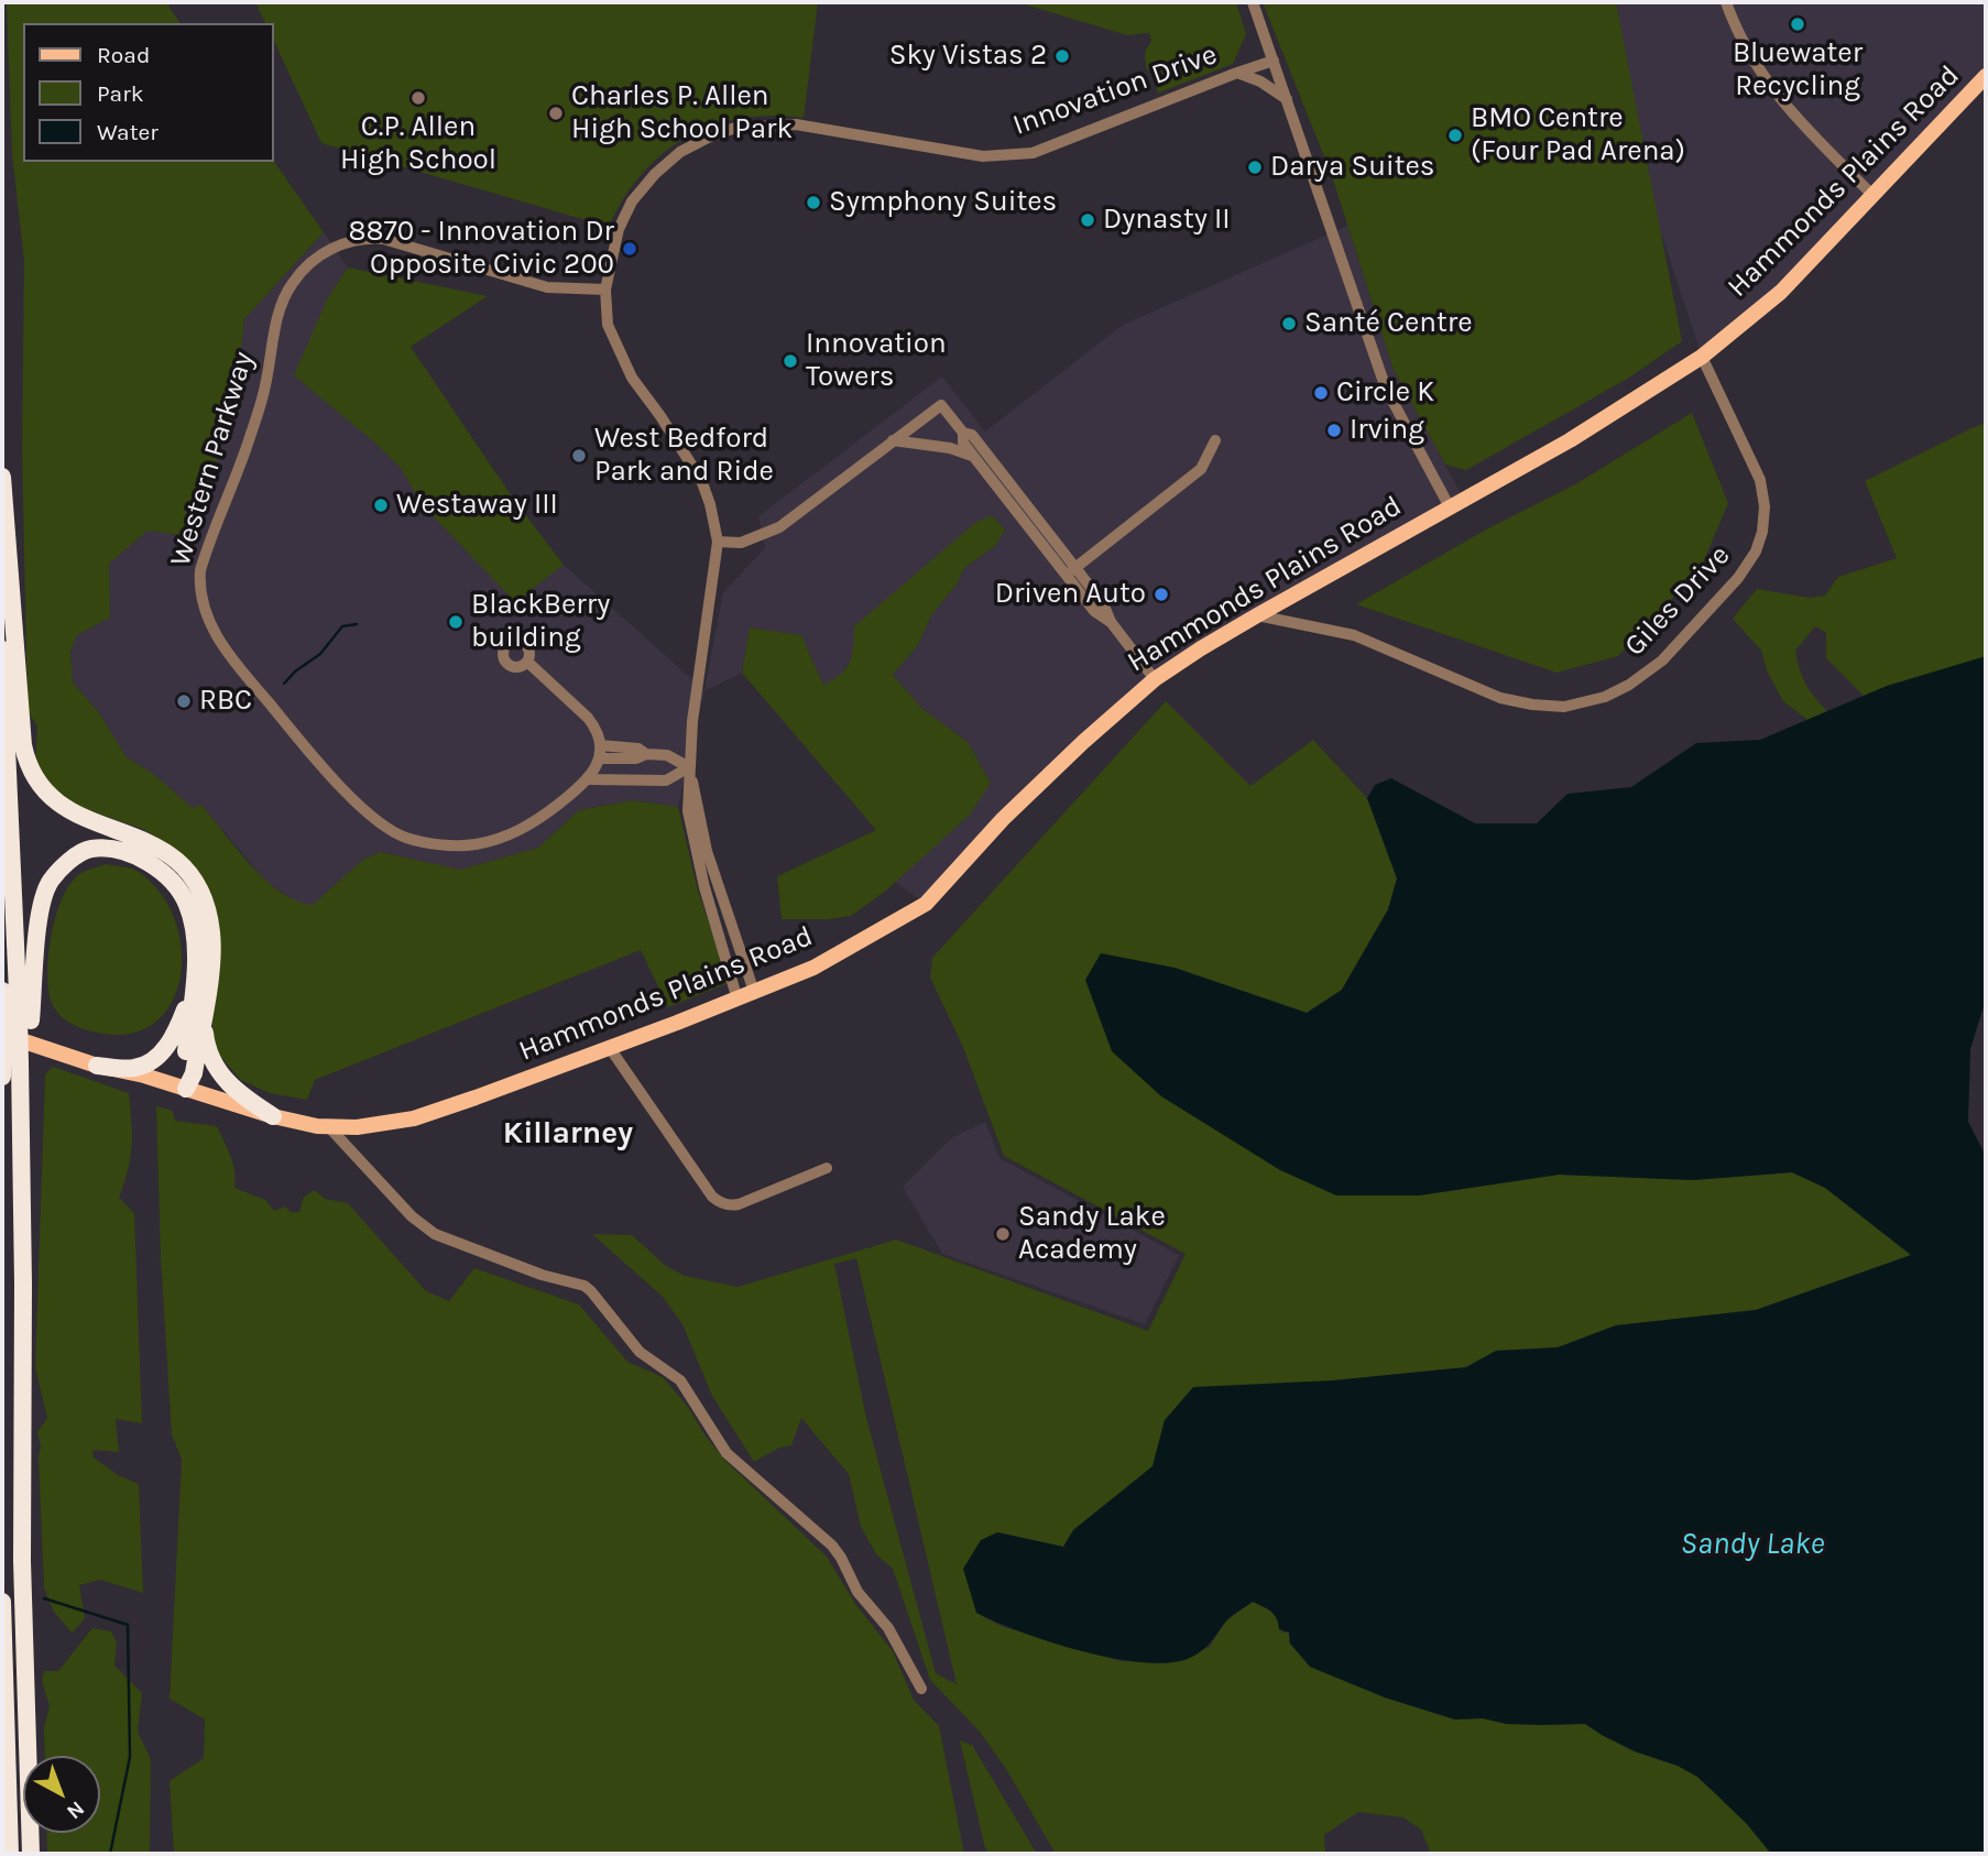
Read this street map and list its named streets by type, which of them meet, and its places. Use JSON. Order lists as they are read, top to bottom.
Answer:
{
  "streets": {
    "main road": ["Hammonds Plains Road"],
    "street": ["Innovation Drive", "Western Parkway", "Giles Drive"]
  },
  "crossings": [
    ["Innovation Drive", "Hammonds Plains Road"],
    ["Innovation Drive", "Western Parkway"],
    ["Hammonds Plains Road", "Giles Drive"]
  ],
  "districts": ["Killarney"],
  "water": ["Sandy Lake"],
  "places": [
    "Bluewater Recycling",
    "Sky Vistas 2",
    "C.P. Allen High School",
    "Charles P. Allen High School Park",
    "BMO Centre (Four Pad Arena)",
    "Darya Suites",
    "Symphony Suites",
    "Dynasty II",
    "8870 - Innovation Dr Opposite Civic 200",
    "Santé Centre",
    "Innovation Towers",
    "Circle K",
    "Irving",
    "West Bedford Park and Ride",
    "Westaway III",
    "Driven Auto",
    "BlackBerry building",
    "RBC",
    "Sandy Lake Academy"
  ],
  "legend": ["Road", "Park", "Water"],
  "north": "bottom right"
}
